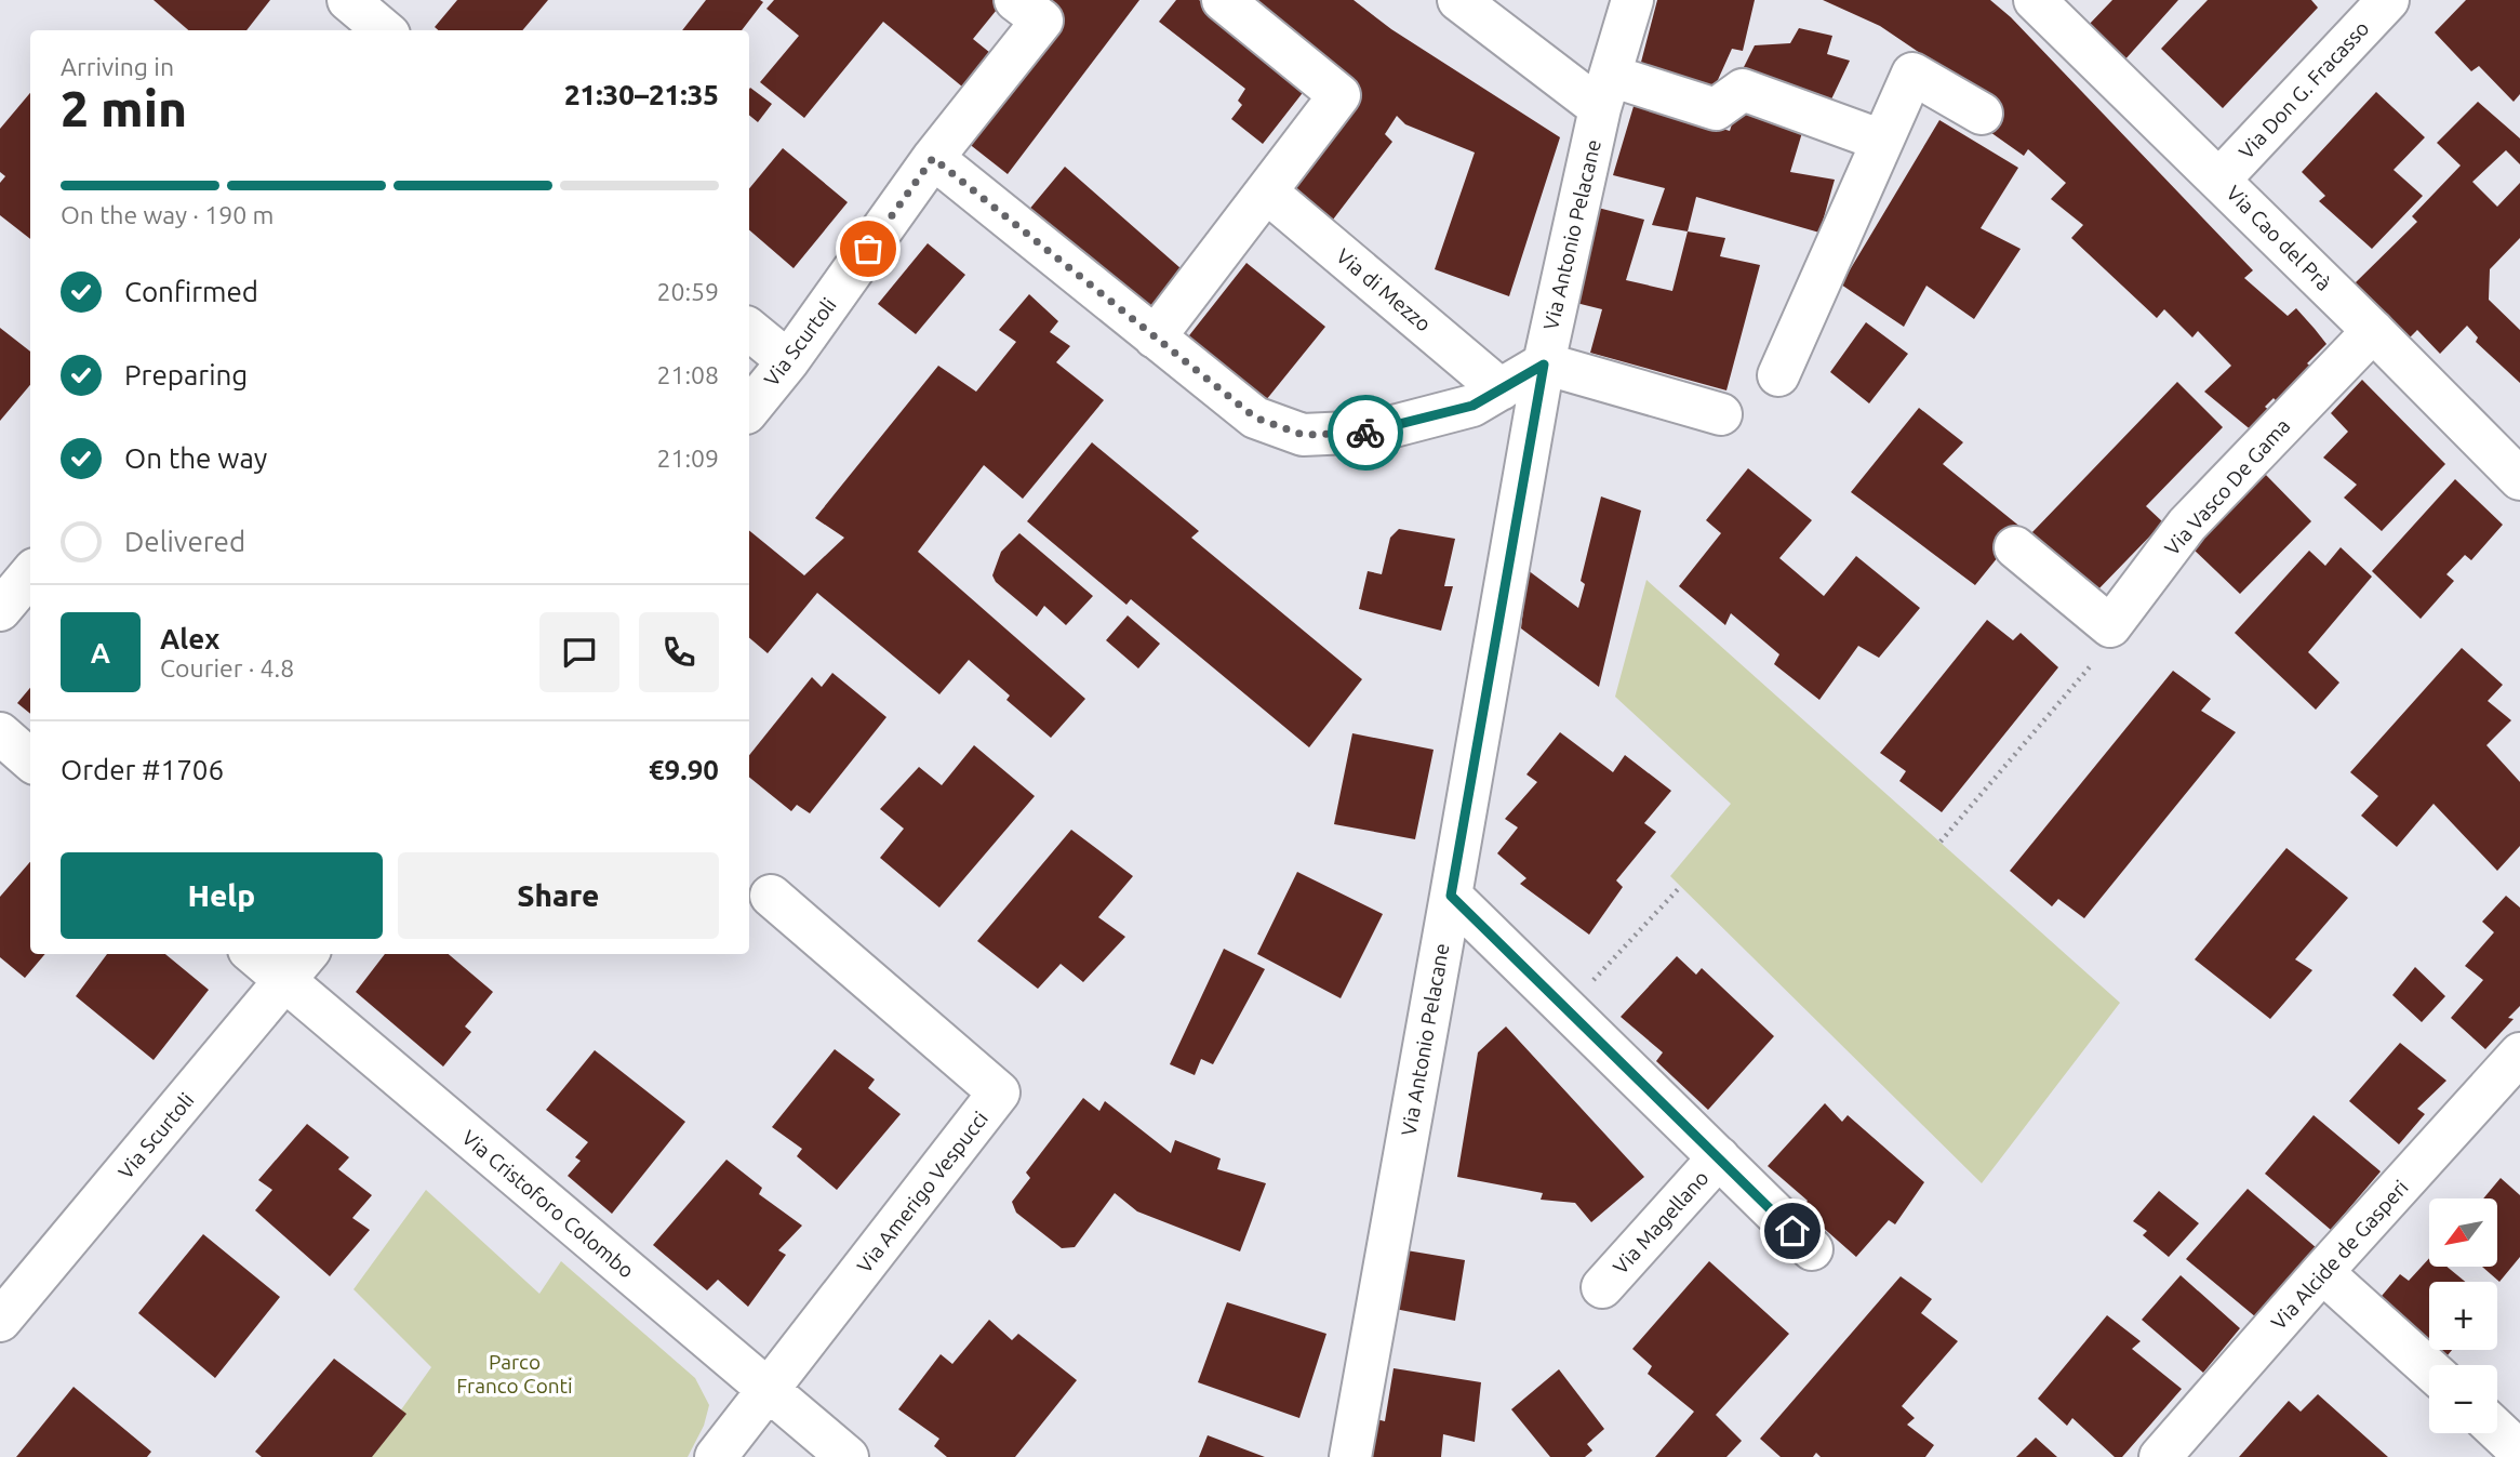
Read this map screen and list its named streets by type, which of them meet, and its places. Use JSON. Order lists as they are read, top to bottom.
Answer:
{
  "streets": {
    "street": [
      "Via Don G. Fracasso",
      "Via Antonio Pelacane",
      "Via Cao del Prà",
      "Via di Mezzo",
      "Via Scurtoli",
      "Via Vasco De Gama",
      "Via Amerigo Vespucci",
      "Via Cristoforo Colombo",
      "Via Magellano",
      "Via Alcide de Gasperi"
    ]
  },
  "crossings": [
    ["Via Don G. Fracasso", "Via Cao del Prà"],
    ["Via Antonio Pelacane", "Via Magellano"],
    ["Via Cao del Prà", "Via Vasco De Gama"],
    ["Via Scurtoli", "Via Cristoforo Colombo"],
    ["Via Amerigo Vespucci", "Via Cristoforo Colombo"]
  ],
  "parks": ["Parco Franco Conti"],
  "north": "bottom left",
  "page": {
    "heading": ["2 min", "Arriving in", "21:30–21:35"],
    "panel": [
      "Alex",
      "Courier · 4.8",
      "Order #1706",
      "€9.90"
    ],
    "bar": "On the way · 190 m",
    "list": [
      ["Confirmed", "20:59"],
      ["Preparing", "21:08"],
      ["On the way", "21:09"],
      "Delivered"
    ],
    "round": "A",
    "buttons": ["Help", "Share"],
    "map_buttons": ["+", "−"]
  }
}
